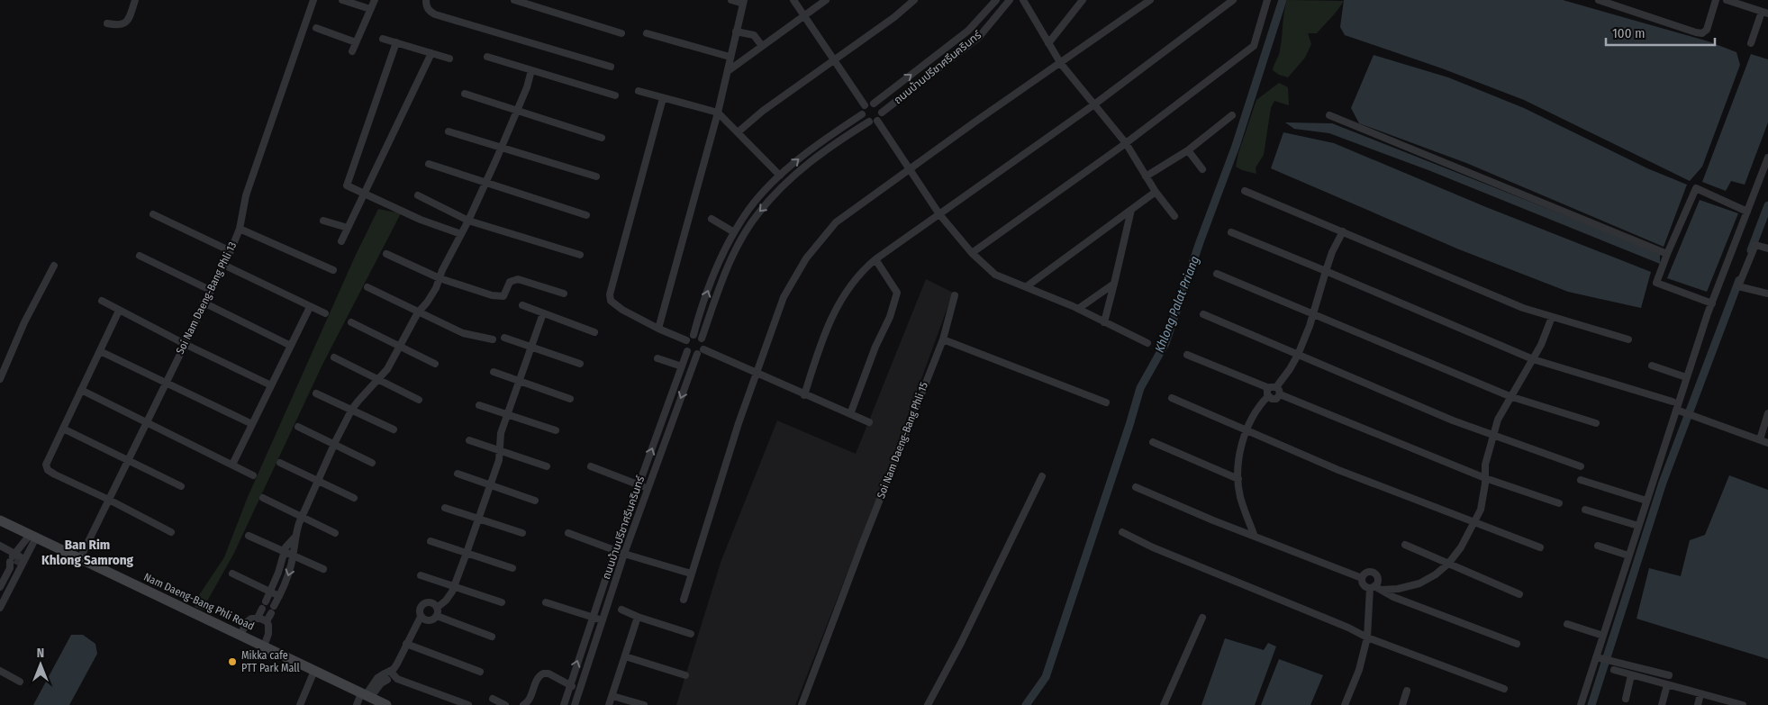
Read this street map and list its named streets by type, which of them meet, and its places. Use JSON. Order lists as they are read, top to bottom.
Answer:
{
  "streets": {
    "main road": ["Nam Daeng-Bang Phli Road"],
    "street": ["ถนนบ้านปรีชาศรีนครินทร์", "Soi Nam Daeng-Bang Phli 13", "Soi Nam Daeng-Bang Phli 15"]
  },
  "crossings": [
    ["Soi Nam Daeng-Bang Phli 13", "Nam Daeng-Bang Phli Road"]
  ],
  "districts": ["Ban Rim Khlong Samrong"],
  "water": ["Khlong Palat Priang"],
  "places": ["Mikka cafe PTT Park Mall"],
  "scale_bar": "100 m",
  "north": "top"
}
